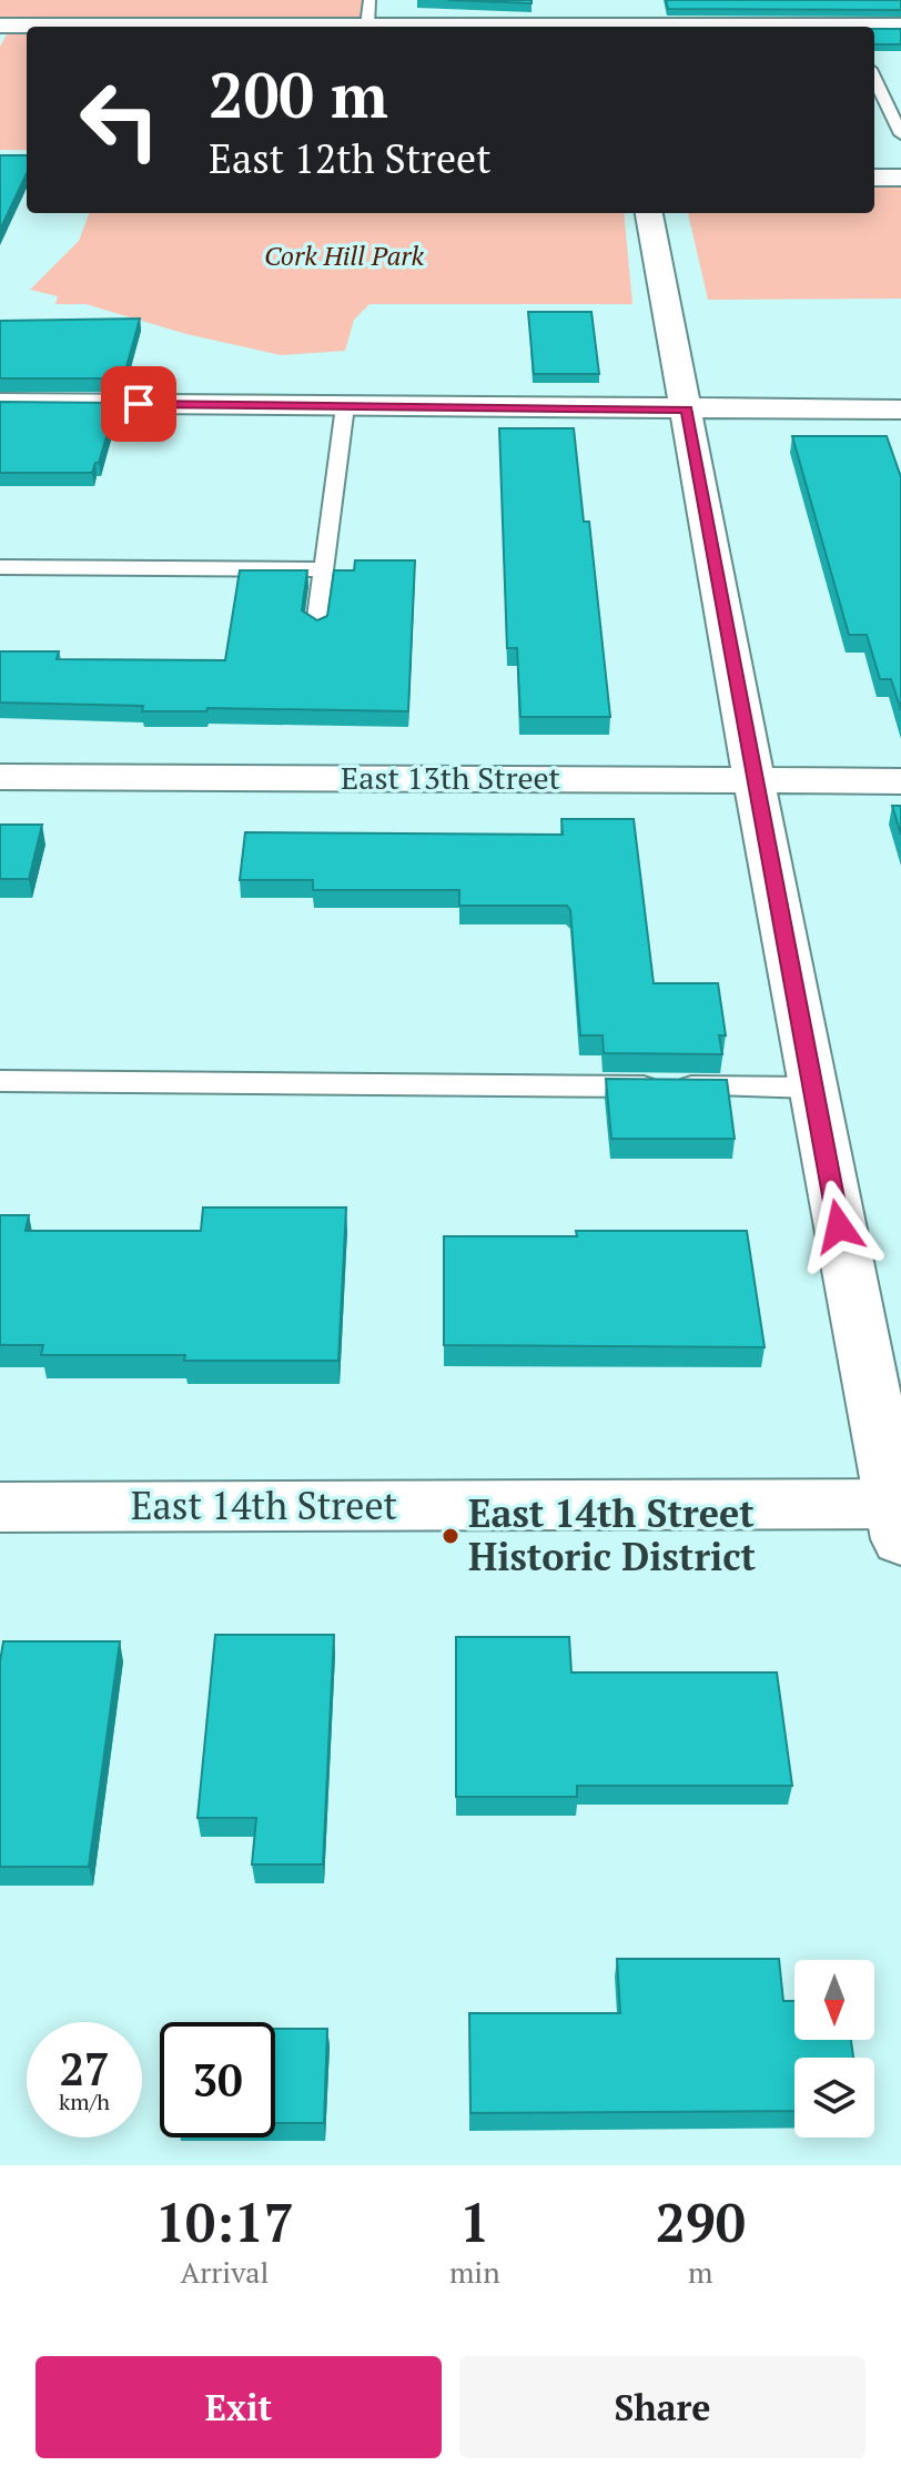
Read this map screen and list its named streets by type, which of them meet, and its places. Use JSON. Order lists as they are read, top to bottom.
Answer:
{
  "streets": {
    "street": ["East 13th Street", "East 14th Street"]
  },
  "parks": ["Cork Hill Park"],
  "places": ["East 14th Street Historic District"],
  "north": "bottom",
  "page": {
    "turn": ["200 m", "East 12th Street"],
    "speed": "27 km/h",
    "limit": "30",
    "eta": [
      "10:17",
      "Arrival",
      "1",
      "min",
      "290",
      "m"
    ],
    "buttons": ["Exit", "Share"]
  }
}
